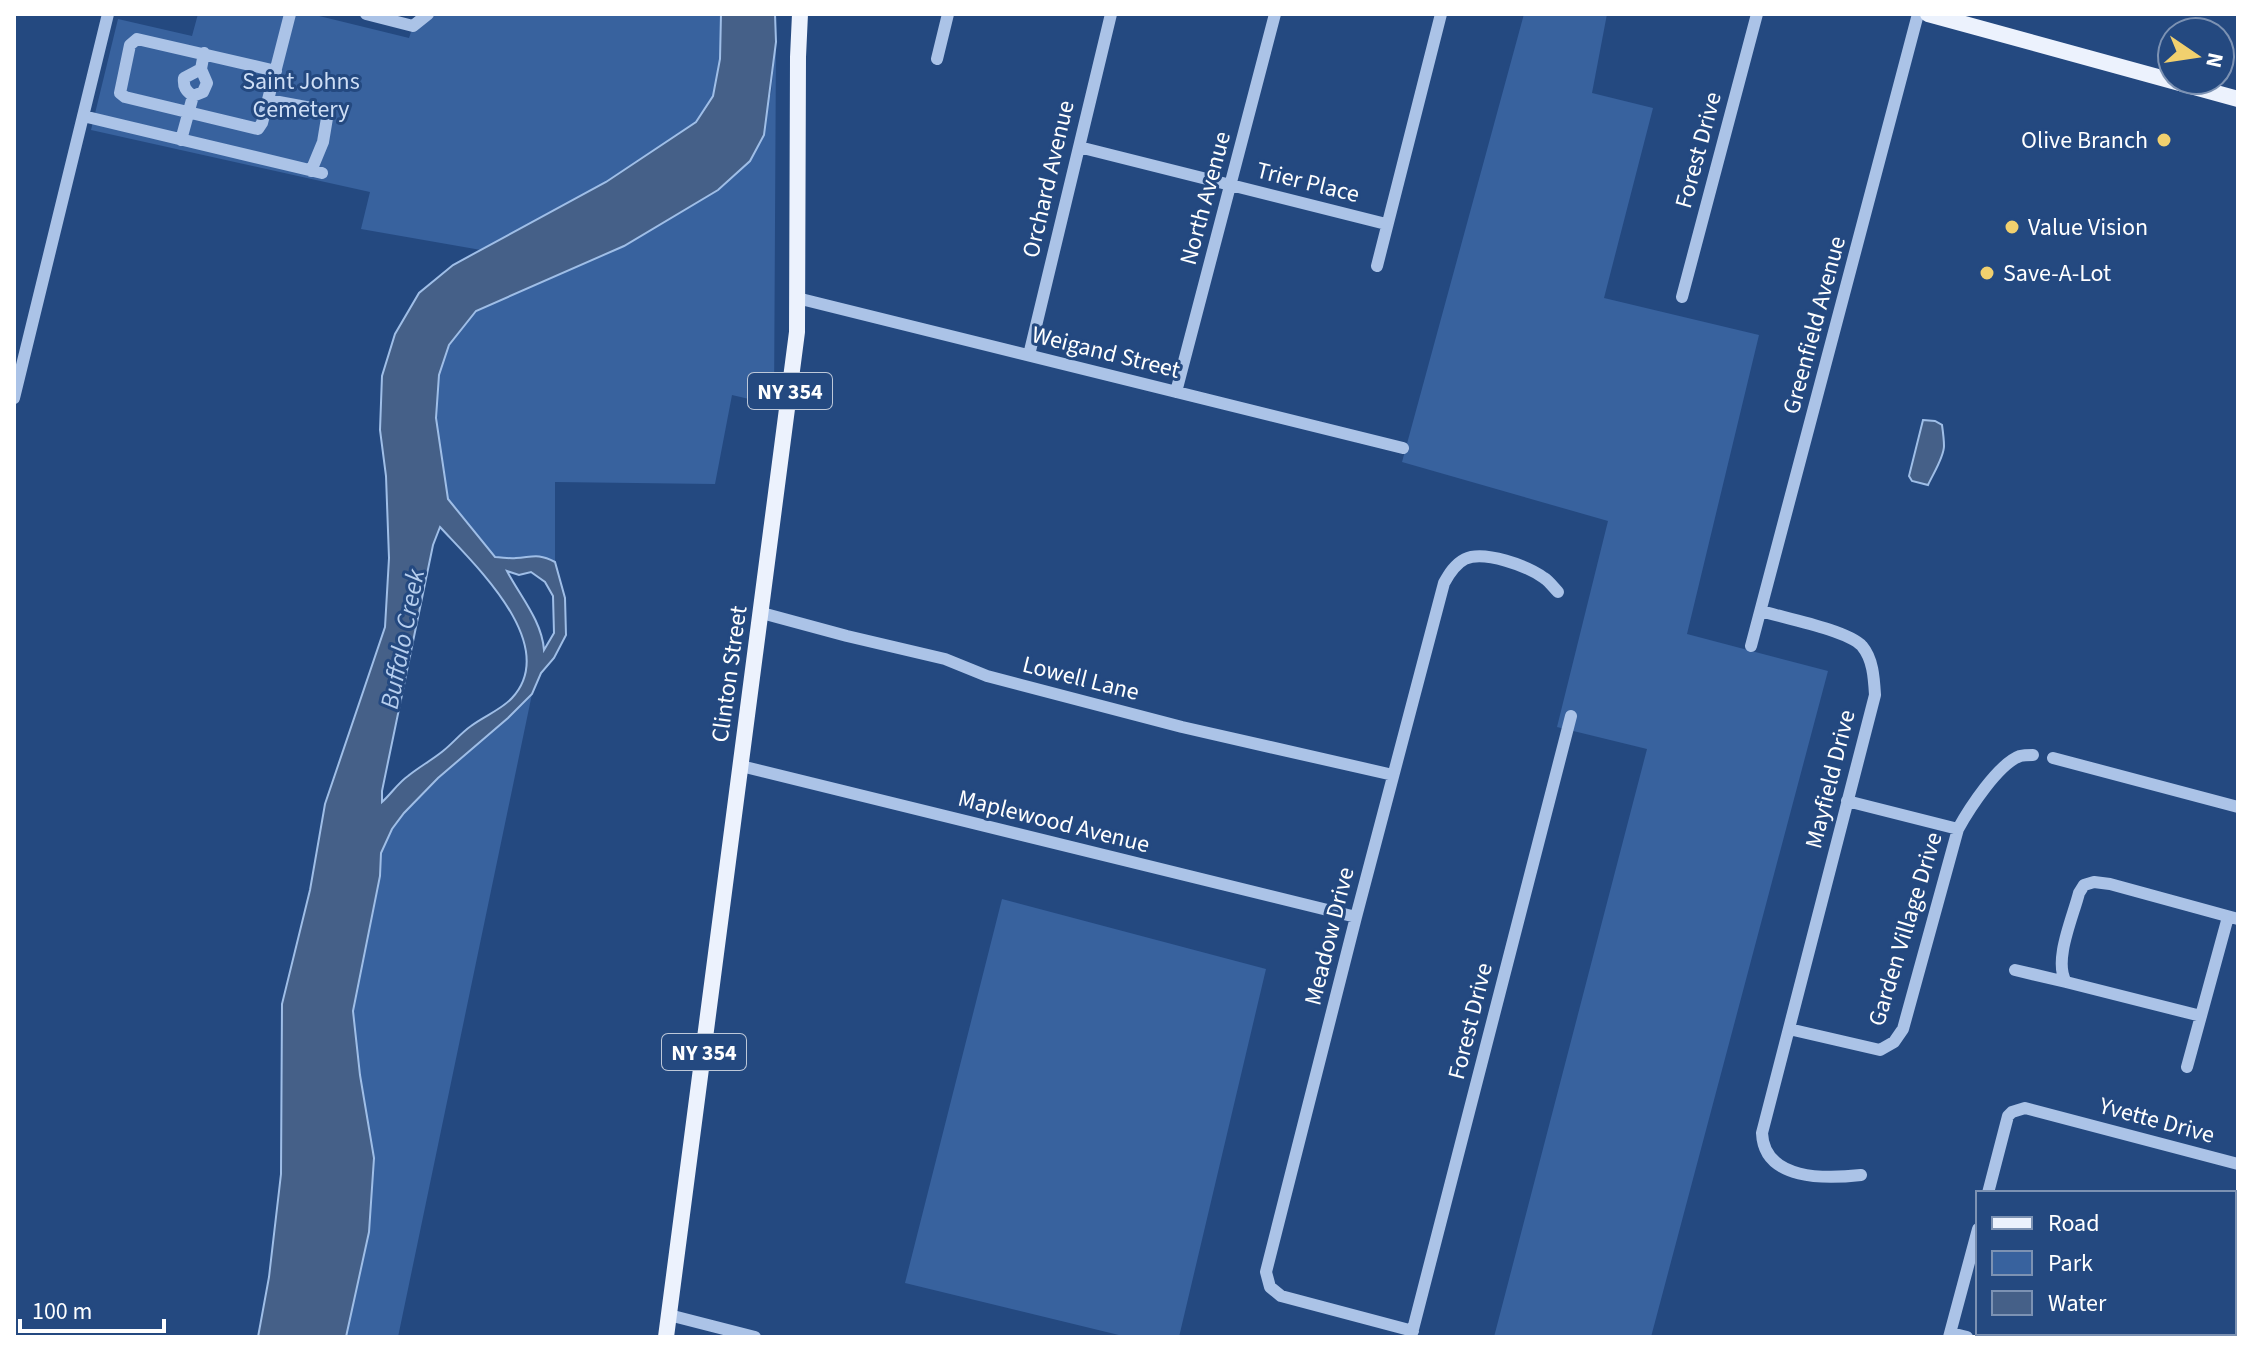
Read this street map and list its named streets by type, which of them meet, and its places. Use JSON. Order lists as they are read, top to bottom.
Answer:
{
  "streets": {
    "main road": ["NY 354", "Clinton Street"],
    "street": [
      "Forest Drive",
      "Orchard Avenue",
      "Trier Place",
      "North Avenue",
      "Greenfield Avenue",
      "Weigand Street",
      "Lowell Lane",
      "Mayfield Drive",
      "Maplewood Avenue",
      "Garden Village Drive",
      "Meadow Drive",
      "Yvette Drive"
    ]
  },
  "crossings": [
    ["Forest Drive", "Meadow Drive"],
    ["Orchard Avenue", "Trier Place"],
    ["Orchard Avenue", "Weigand Street"],
    ["Trier Place", "North Avenue"],
    ["North Avenue", "Weigand Street"],
    ["Greenfield Avenue", "Mayfield Drive"],
    ["Weigand Street", "Clinton Street"],
    ["Clinton Street", "Lowell Lane"],
    ["Clinton Street", "Maplewood Avenue"],
    ["Lowell Lane", "Meadow Drive"],
    ["Mayfield Drive", "Garden Village Drive"],
    ["Maplewood Avenue", "Meadow Drive"]
  ],
  "water": ["Buffalo Creek"],
  "parks": ["Saint Johns Cemetery"],
  "places": ["Olive Branch", "Value Vision", "Save-A-Lot"],
  "legend": ["Road", "Park", "Water"],
  "scale_bar": "100 m",
  "north": "right"
}
